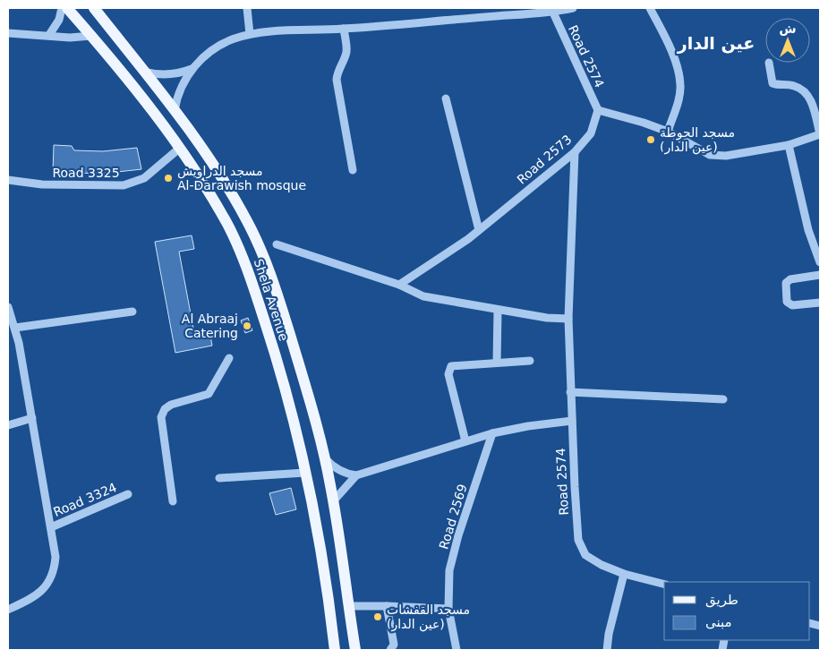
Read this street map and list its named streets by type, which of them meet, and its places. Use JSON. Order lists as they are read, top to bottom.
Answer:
{
  "streets": {
    "main road": ["Shela Avenue"],
    "street": [
      "Road 2574",
      "Road 2573",
      "Road 3325",
      "Road 3324",
      "Road 2569"
    ]
  },
  "crossings": [
    ["Road 2574", "Road 2573"],
    ["Road 3325", "Shela Avenue"]
  ],
  "districts": ["عين الدار"],
  "places": [
    "مسجد الحوطة (عين الدار)",
    "مسجد الدراويش Al-Darawish mosque",
    "Al Abraaj Catering",
    "مسجد القفشات (عين الدار)"
  ],
  "legend": ["طريق", "مبنى"],
  "north": "top"
}
